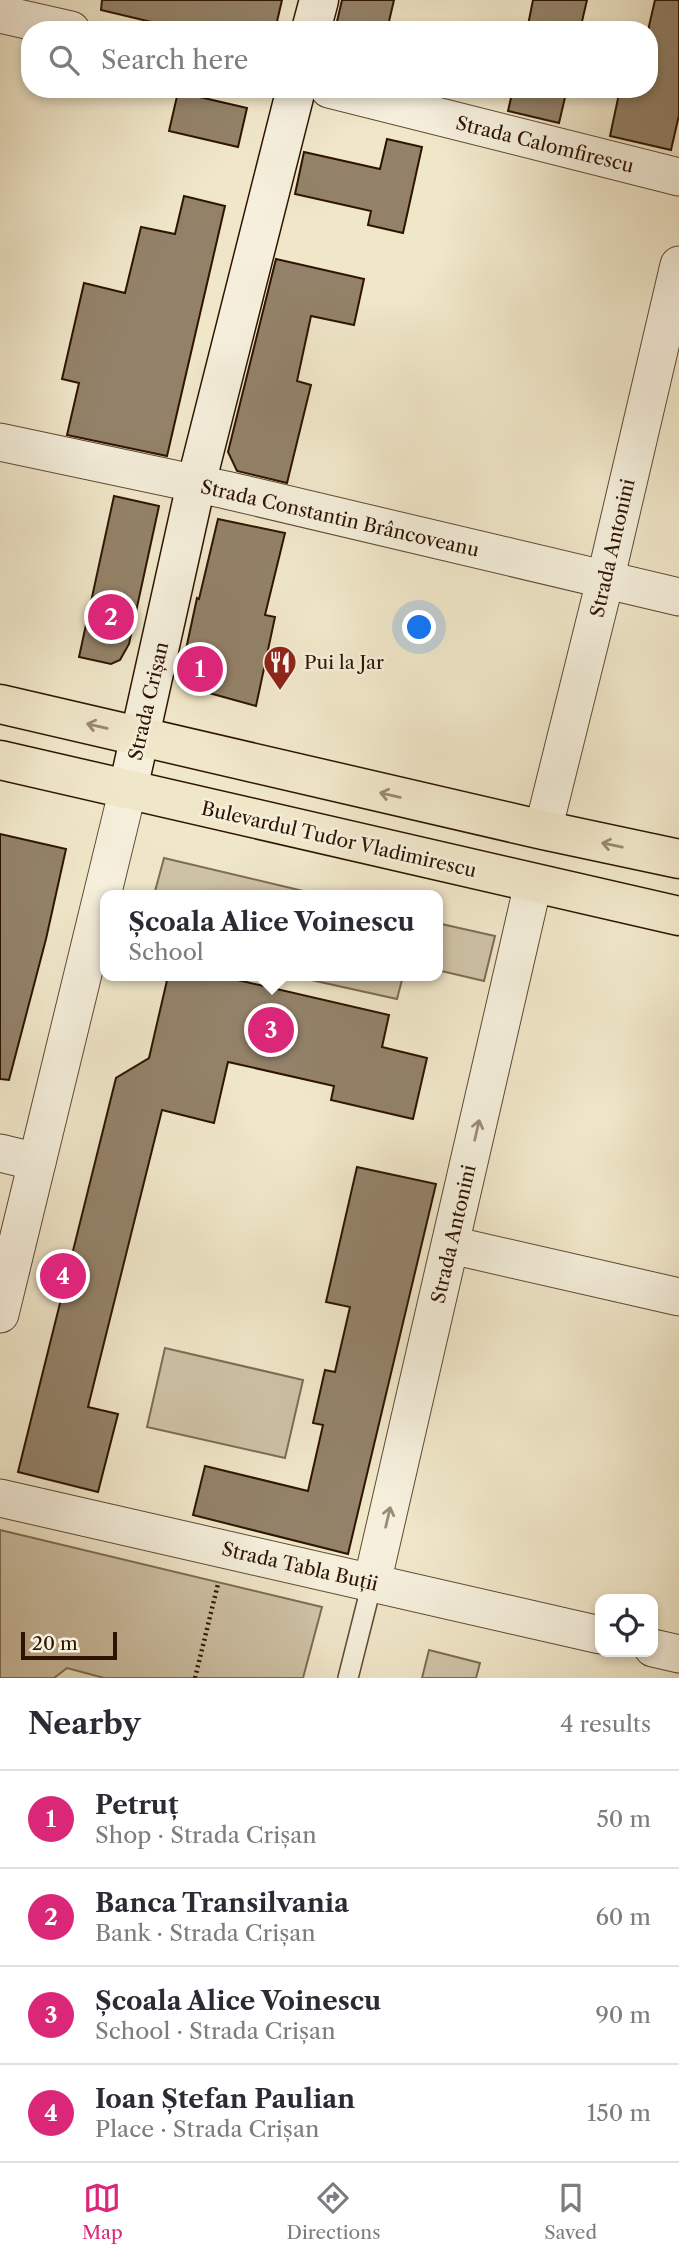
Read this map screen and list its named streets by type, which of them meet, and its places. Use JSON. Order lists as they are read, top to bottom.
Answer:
{
  "streets": {
    "main road": ["Bulevardul Tudor Vladimirescu"],
    "street": [
      "Strada Calomfirescu",
      "Strada Constantin Brâncoveanu",
      "Strada Antonini",
      "Strada Crișan",
      "Strada Tabla Buții"
    ]
  },
  "crossings": [
    ["Strada Constantin Brâncoveanu", "Strada Antonini"],
    ["Strada Constantin Brâncoveanu", "Strada Crișan"],
    ["Strada Antonini", "Bulevardul Tudor Vladimirescu"],
    ["Strada Antonini", "Strada Tabla Buții"],
    ["Strada Crișan", "Bulevardul Tudor Vladimirescu"]
  ],
  "one_way": ["Strada Antonini"],
  "places": {
    "restaurant": ["Pui la Jar"]
  },
  "scale_bar": "20 m",
  "page": {
    "search": "Search here",
    "pins": [
      "2",
      "1",
      "3",
      "4"
    ],
    "popup": ["Școala Alice Voinescu", "School"],
    "scale": "20 m",
    "heading": ["Nearby", "4 results"],
    "list": [
      {
        "mark": "1",
        "name": "Petruț",
        "note": "Shop · Strada Crișan",
        "value": "50 m"
      },
      {
        "mark": "2",
        "name": "Banca Transilvania",
        "note": "Bank · Strada Crișan",
        "value": "60 m"
      },
      {
        "mark": "3",
        "name": "Școala Alice Voinescu",
        "note": "School · Strada Crișan",
        "value": "90 m"
      },
      {
        "mark": "4",
        "name": "Ioan Ștefan Paulian",
        "note": "Place · Strada Crișan",
        "value": "150 m"
      }
    ],
    "nav": ["Map", "Directions", "Saved"]
  }
}
